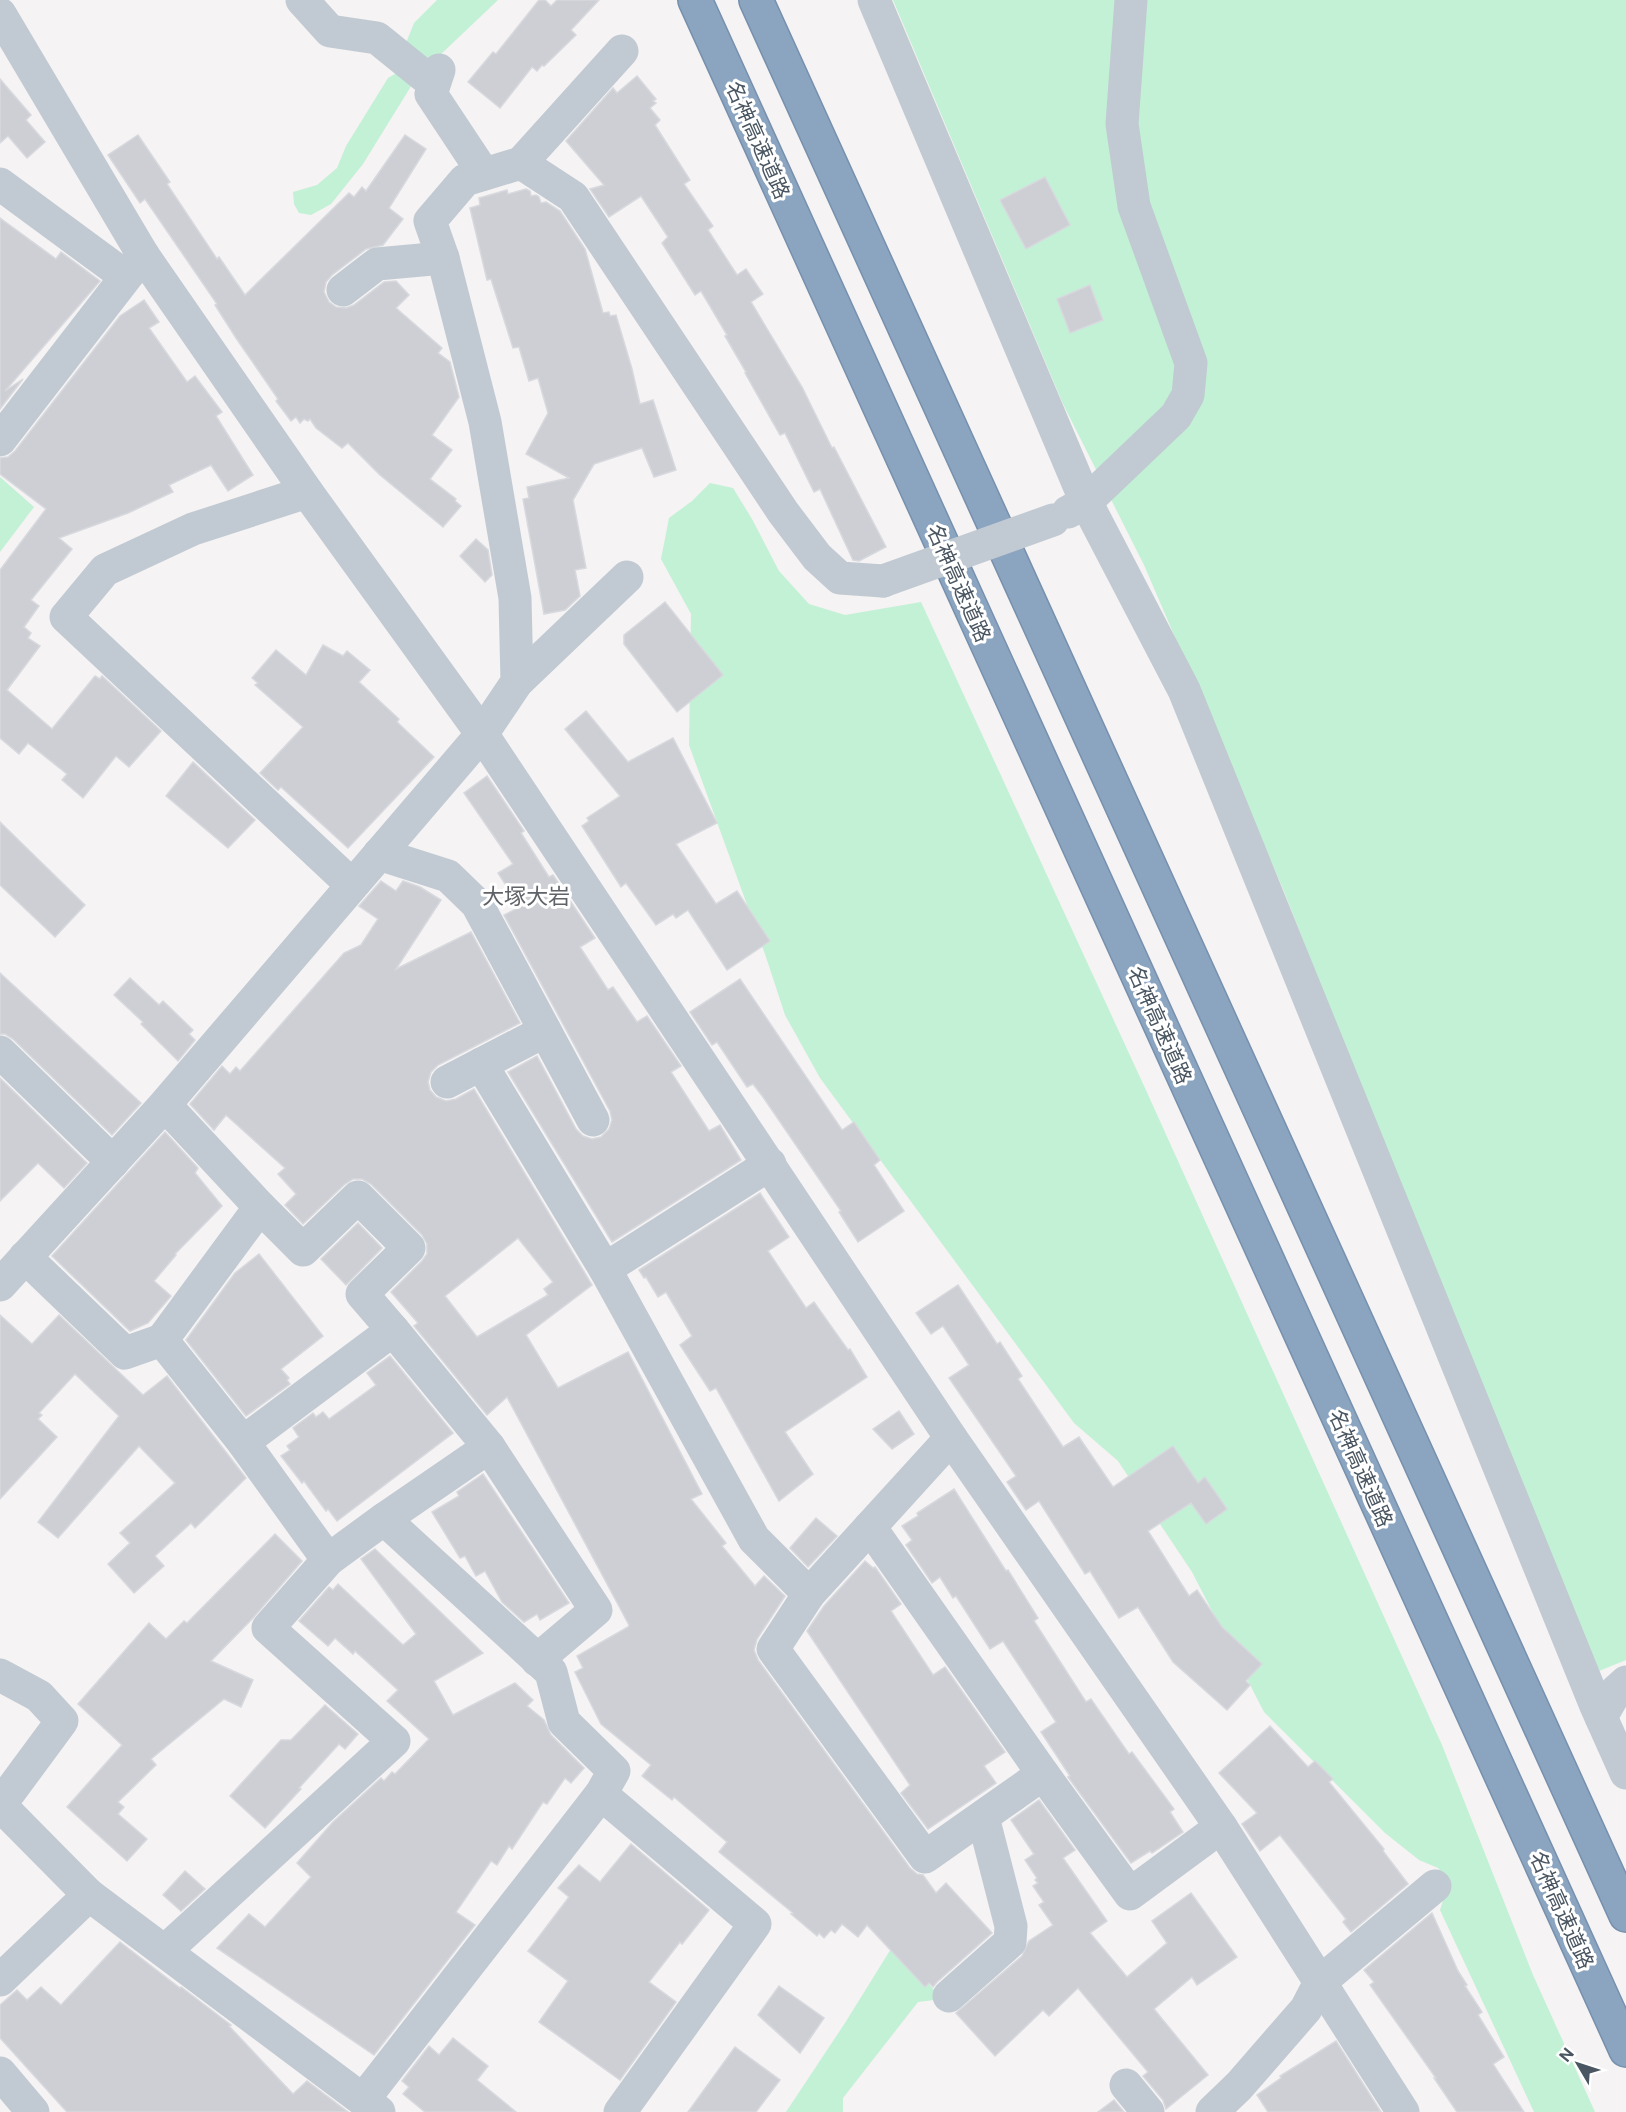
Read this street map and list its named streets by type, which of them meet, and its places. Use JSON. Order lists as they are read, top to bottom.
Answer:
{
  "streets": {
    "highway": ["名神高速道路"]
  },
  "districts": ["大塚大岩"],
  "north": "top left"
}
